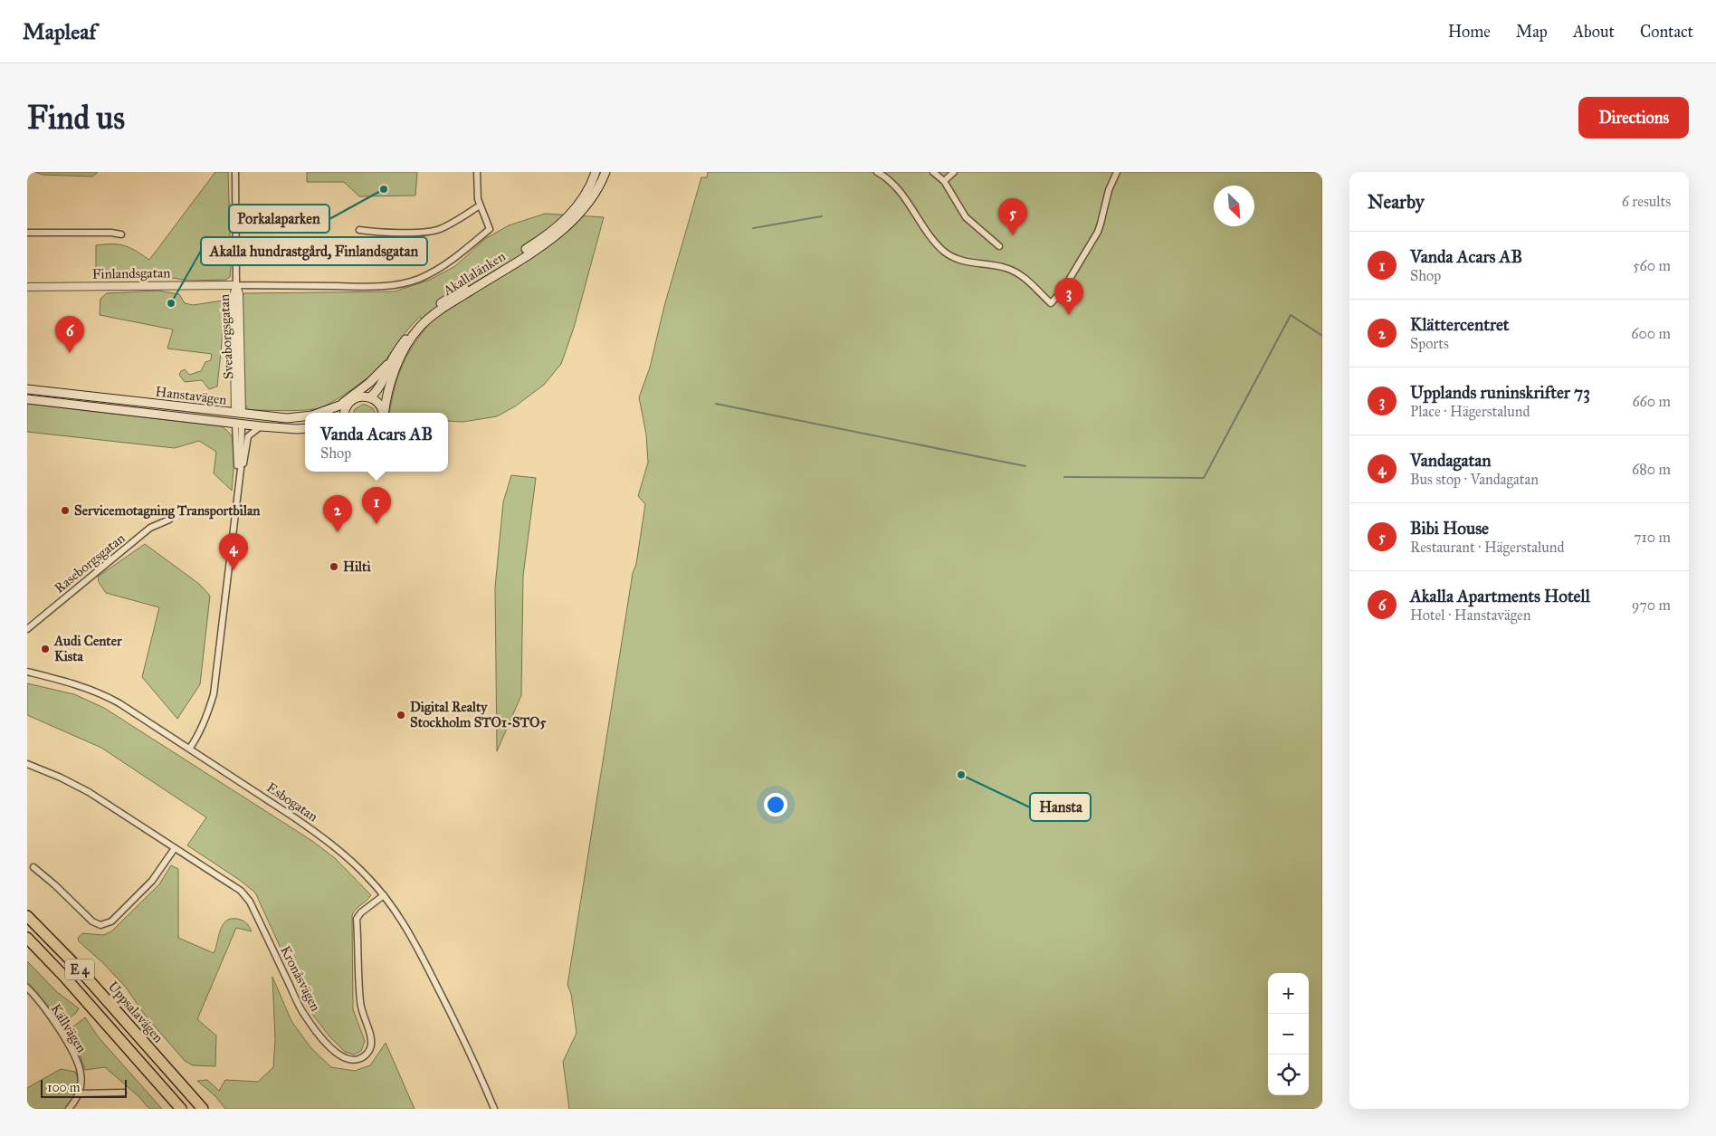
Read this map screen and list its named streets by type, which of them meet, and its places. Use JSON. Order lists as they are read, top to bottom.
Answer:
{
  "streets": {
    "highway": ["E 4", "Uppsalavägen"],
    "main road": ["Akallalänken", "Hanstavägen"],
    "street": [
      "Finlandsgatan",
      "Sveaborgsgatan",
      "Raseborgsgatan",
      "Esbogatan",
      "Kronåsvägen",
      "Källvägen"
    ]
  },
  "crossings": [
    ["Finlandsgatan", "Sveaborgsgatan"],
    ["Akallalänken", "Hanstavägen"],
    ["Sveaborgsgatan", "Hanstavägen"],
    ["Esbogatan", "Kronåsvägen"]
  ],
  "places": [
    "Porkalaparken",
    "Akalla hundrastgård, Finlandsgatan",
    "Servicemotagning Transportbilan",
    "Hilti",
    "Audi Center Kista",
    "Digital Realty Stockholm STO1-STO5",
    "Hansta"
  ],
  "scale_bar": "100 m",
  "north": "bottom right",
  "page": {
    "header": "Mapleaf",
    "nav": [
      "Home",
      "Map",
      "About",
      "Contact"
    ],
    "buttons": "Directions",
    "title": "Find us",
    "heading": ["Nearby", "6 results"],
    "pins": [
      "5",
      "3",
      "6",
      "1",
      "2",
      "4"
    ],
    "list": [
      {
        "mark": "1",
        "name": "Vanda Acars AB",
        "note": "Shop",
        "value": "560 m"
      },
      {
        "mark": "2",
        "name": "Klättercentret",
        "note": "Sports",
        "value": "600 m"
      },
      {
        "mark": "3",
        "name": "Upplands runinskrifter 73",
        "note": "Place · Hägerstalund",
        "value": "660 m"
      },
      {
        "mark": "4",
        "name": "Vandagatan",
        "note": "Bus stop · Vandagatan",
        "value": "680 m"
      },
      {
        "mark": "5",
        "name": "Bibi House",
        "note": "Restaurant · Hägerstalund",
        "value": "710 m"
      },
      {
        "mark": "6",
        "name": "Akalla Apartments Hotell",
        "note": "Hotel · Hanstavägen",
        "value": "970 m"
      }
    ],
    "popup": ["Vanda Acars AB", "Shop"],
    "map_buttons": ["+", "−"],
    "scale": "100 m"
  }
}
